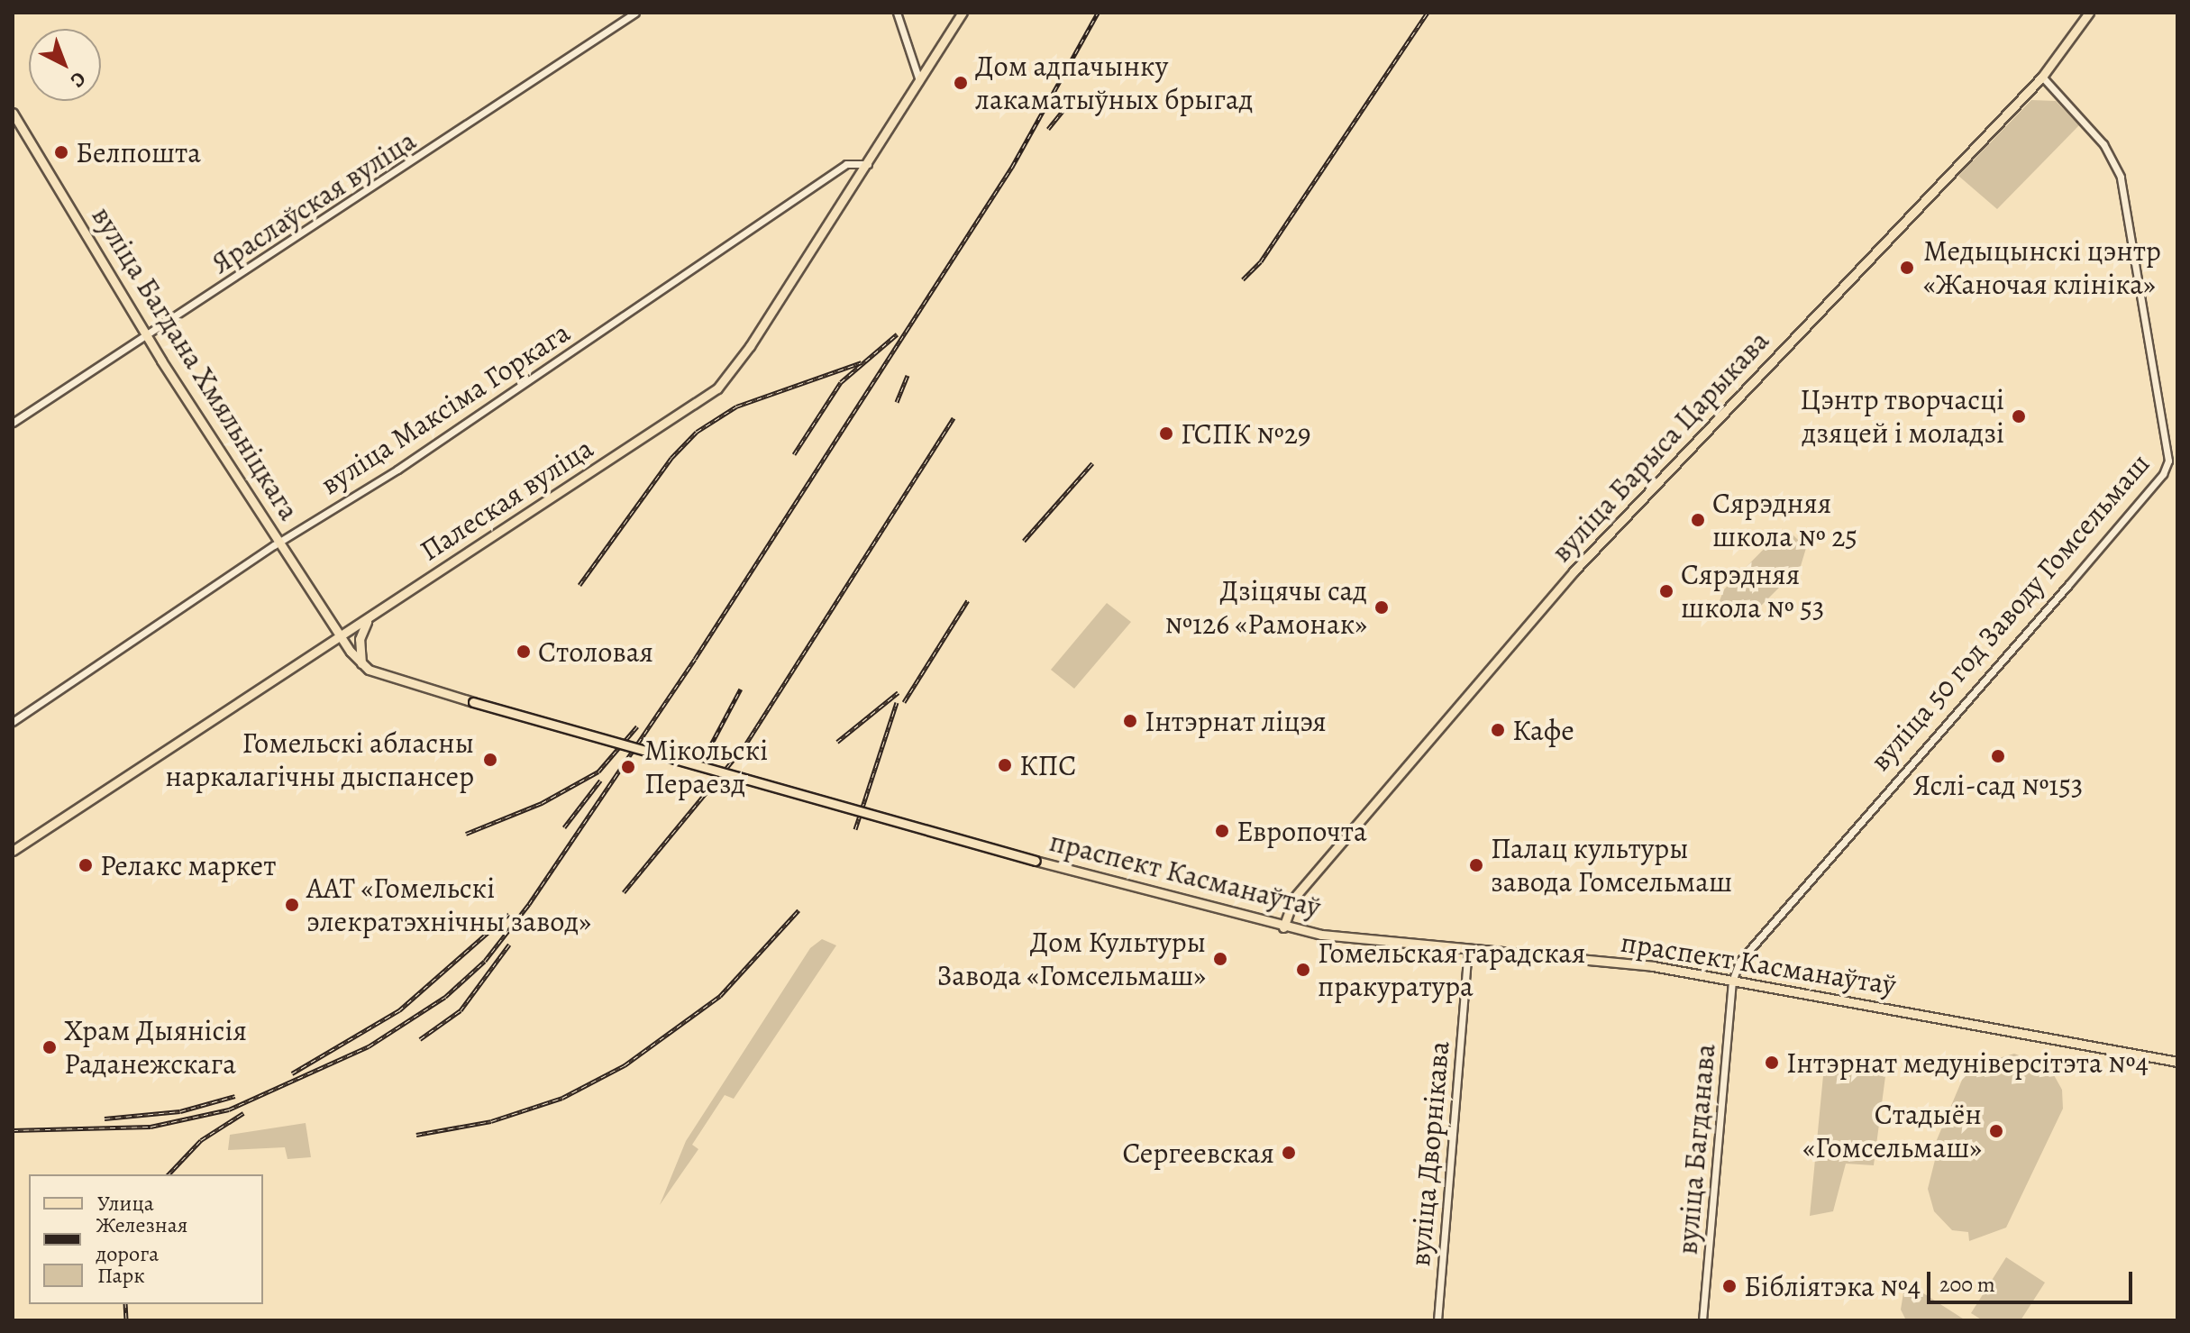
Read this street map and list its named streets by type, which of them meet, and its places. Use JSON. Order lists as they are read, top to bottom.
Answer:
{
  "streets": {
    "main road": [
      "вуліца Багдана Хмяльніцкага",
      "вуліца Барыса Царыкава",
      "Палеская вуліца",
      "праспект Касманаўтаў"
    ],
    "street": [
      "Яраслаўская вуліца",
      "вуліца Максіма Горкага",
      "вуліца 50 год Заводу Гомсельмаш",
      "вуліца Багданава",
      "вуліца Дворнікава"
    ]
  },
  "crossings": [
    ["Яраслаўская вуліца", "вуліца Багдана Хмяльніцкага"],
    ["вуліца Багдана Хмяльніцкага", "вуліца Максіма Горкага"],
    ["вуліца Багдана Хмяльніцкага", "Палеская вуліца"],
    ["вуліца Максіма Горкага", "Палеская вуліца"],
    ["вуліца Барыса Царыкава", "вуліца 50 год Заводу Гомсельмаш"],
    ["вуліца Барыса Царыкава", "праспект Касманаўтаў"],
    ["вуліца 50 год Заводу Гомсельмаш", "праспект Касманаўтаў"],
    ["вуліца 50 год Заводу Гомсельмаш", "вуліца Багданава"],
    ["праспект Касманаўтаў", "вуліца Багданава"],
    ["праспект Касманаўтаў", "вуліца Дворнікава"]
  ],
  "places": [
    "Дом адпачынку лакаматыўных брыгад",
    "Белпошта",
    "Медыцынскі цэнтр «Жаночая клініка»",
    "Цэнтр творчасці дзяцей і моладзі",
    "ГСПК №29",
    "Сярэдняя школа № 25",
    "Сярэдняя школа № 53",
    "Дзіцячы сад №126 «Рамонак»",
    "Столовая",
    "Інтэрнат ліцэя",
    "Кафе",
    "Яслі-сад №153",
    "Гомельскі абласны наркалагічны дыспансер",
    "КПС",
    "Мікольскі Пераезд",
    "Европочта",
    "Релакс маркет",
    "Палац культуры завода Гомсельмаш",
    "ААТ «Гомельскі элекратэхнічны завод»",
    "Дом Культуры Завода «Гомсельмаш»",
    "Гомельская гарадская пракуратура",
    "Храм Дыянісія Раданежскага",
    "Інтэрнат медуніверсітэта №4",
    "Стадыён «Гомсельмаш»",
    "Сергеевская",
    "Бібліятэка №4"
  ],
  "legend": ["Улица", "Железная дорога", "Парк"],
  "scale_bar": "200 m",
  "north": "bottom right"
}
